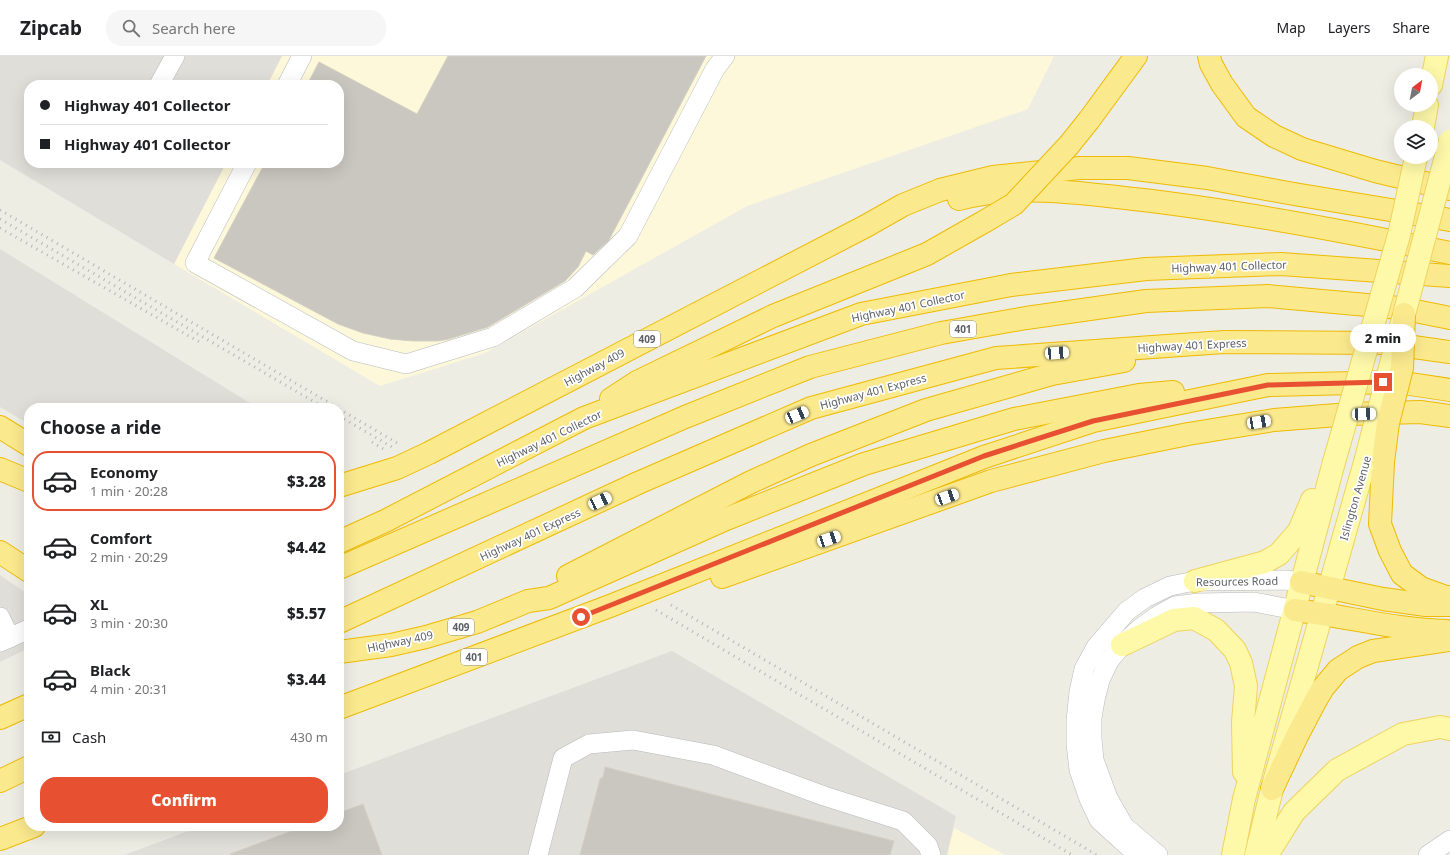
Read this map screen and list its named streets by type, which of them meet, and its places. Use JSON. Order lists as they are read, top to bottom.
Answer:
{
  "streets": {
    "highway": [
      "Highway 401 Collector",
      "401",
      "409",
      "Highway 401 Express",
      "Highway 409"
    ],
    "main road": ["Islington Avenue"],
    "street": ["Resources Road"]
  },
  "north": "top right",
  "page": {
    "header": "Zipcab",
    "search": "Search here",
    "nav": ["Map", "Layers", "Share"],
    "banner": ["Highway 401 Collector", "Highway 401 Collector"],
    "bubble": "2 min",
    "heading": "Choose a ride",
    "list": [
      {
        "name": "Economy",
        "note": "1 min · 20:28",
        "value": "$3.28"
      },
      {
        "name": "Comfort",
        "note": "2 min · 20:29",
        "value": "$4.42"
      },
      {
        "name": "XL",
        "note": "3 min · 20:30",
        "value": "$5.57"
      },
      {
        "name": "Black",
        "note": "4 min · 20:31",
        "value": "$3.44"
      }
    ],
    "pay": ["Cash", "430 m"],
    "buttons": "Confirm"
  }
}
